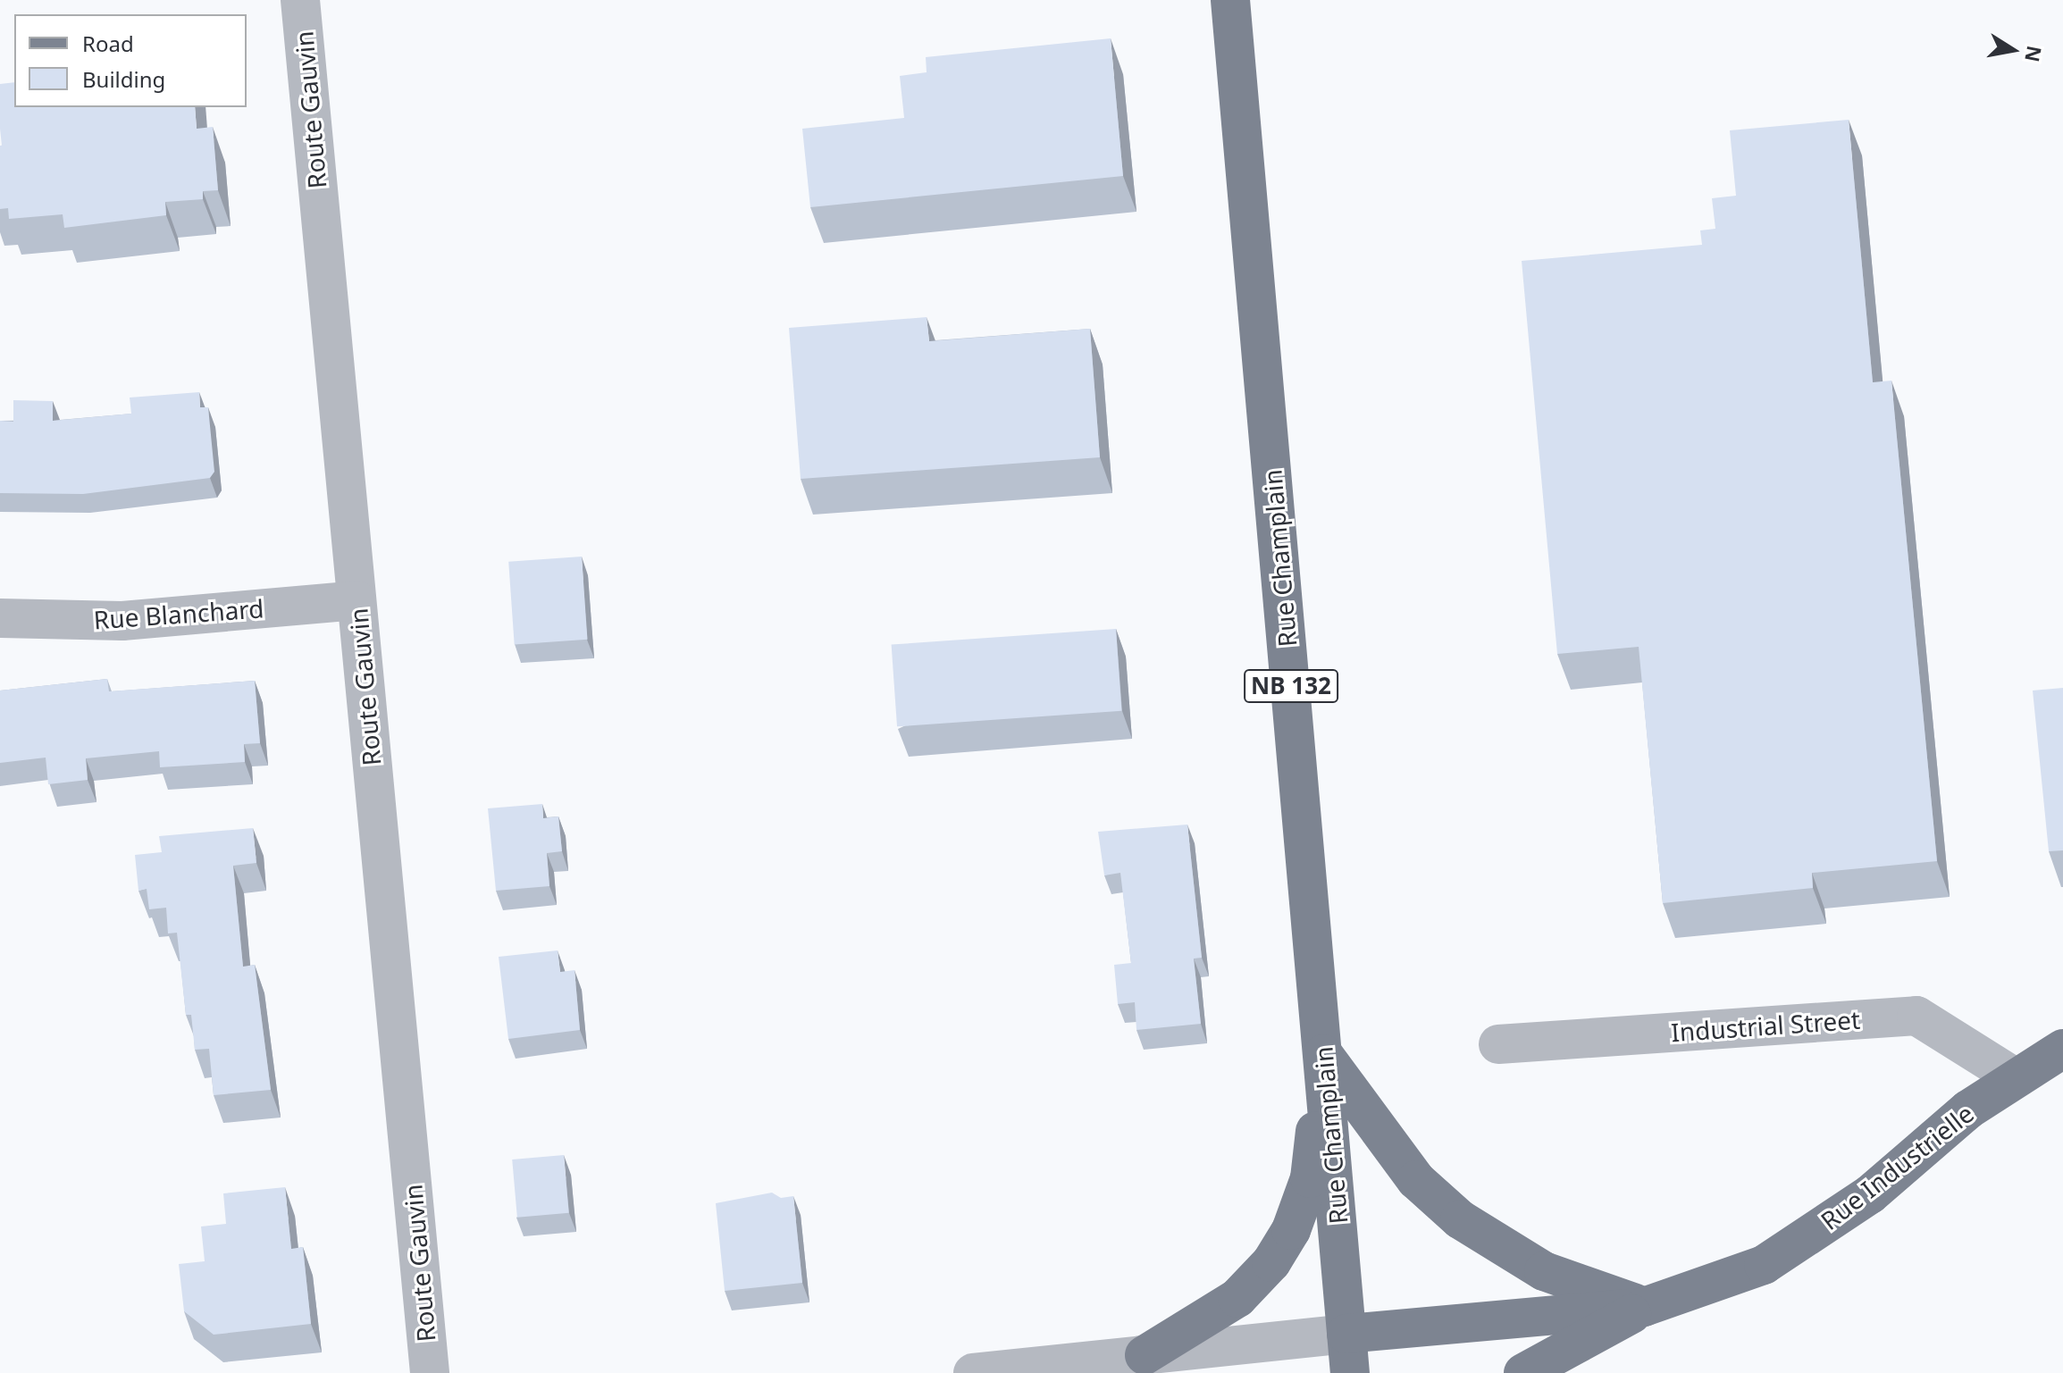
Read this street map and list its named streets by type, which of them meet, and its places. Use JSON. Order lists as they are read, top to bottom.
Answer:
{
  "streets": {
    "main road": ["Rue Champlain", "NB 132", "Rue Industrielle"],
    "street": ["Route Gauvin", "Rue Blanchard", "Industrial Street"]
  },
  "crossings": [
    ["Route Gauvin", "Rue Blanchard"],
    ["Rue Champlain", "Rue Industrielle"],
    ["Industrial Street", "Rue Industrielle"]
  ],
  "legend": ["Road", "Building"],
  "north": "right"
}
